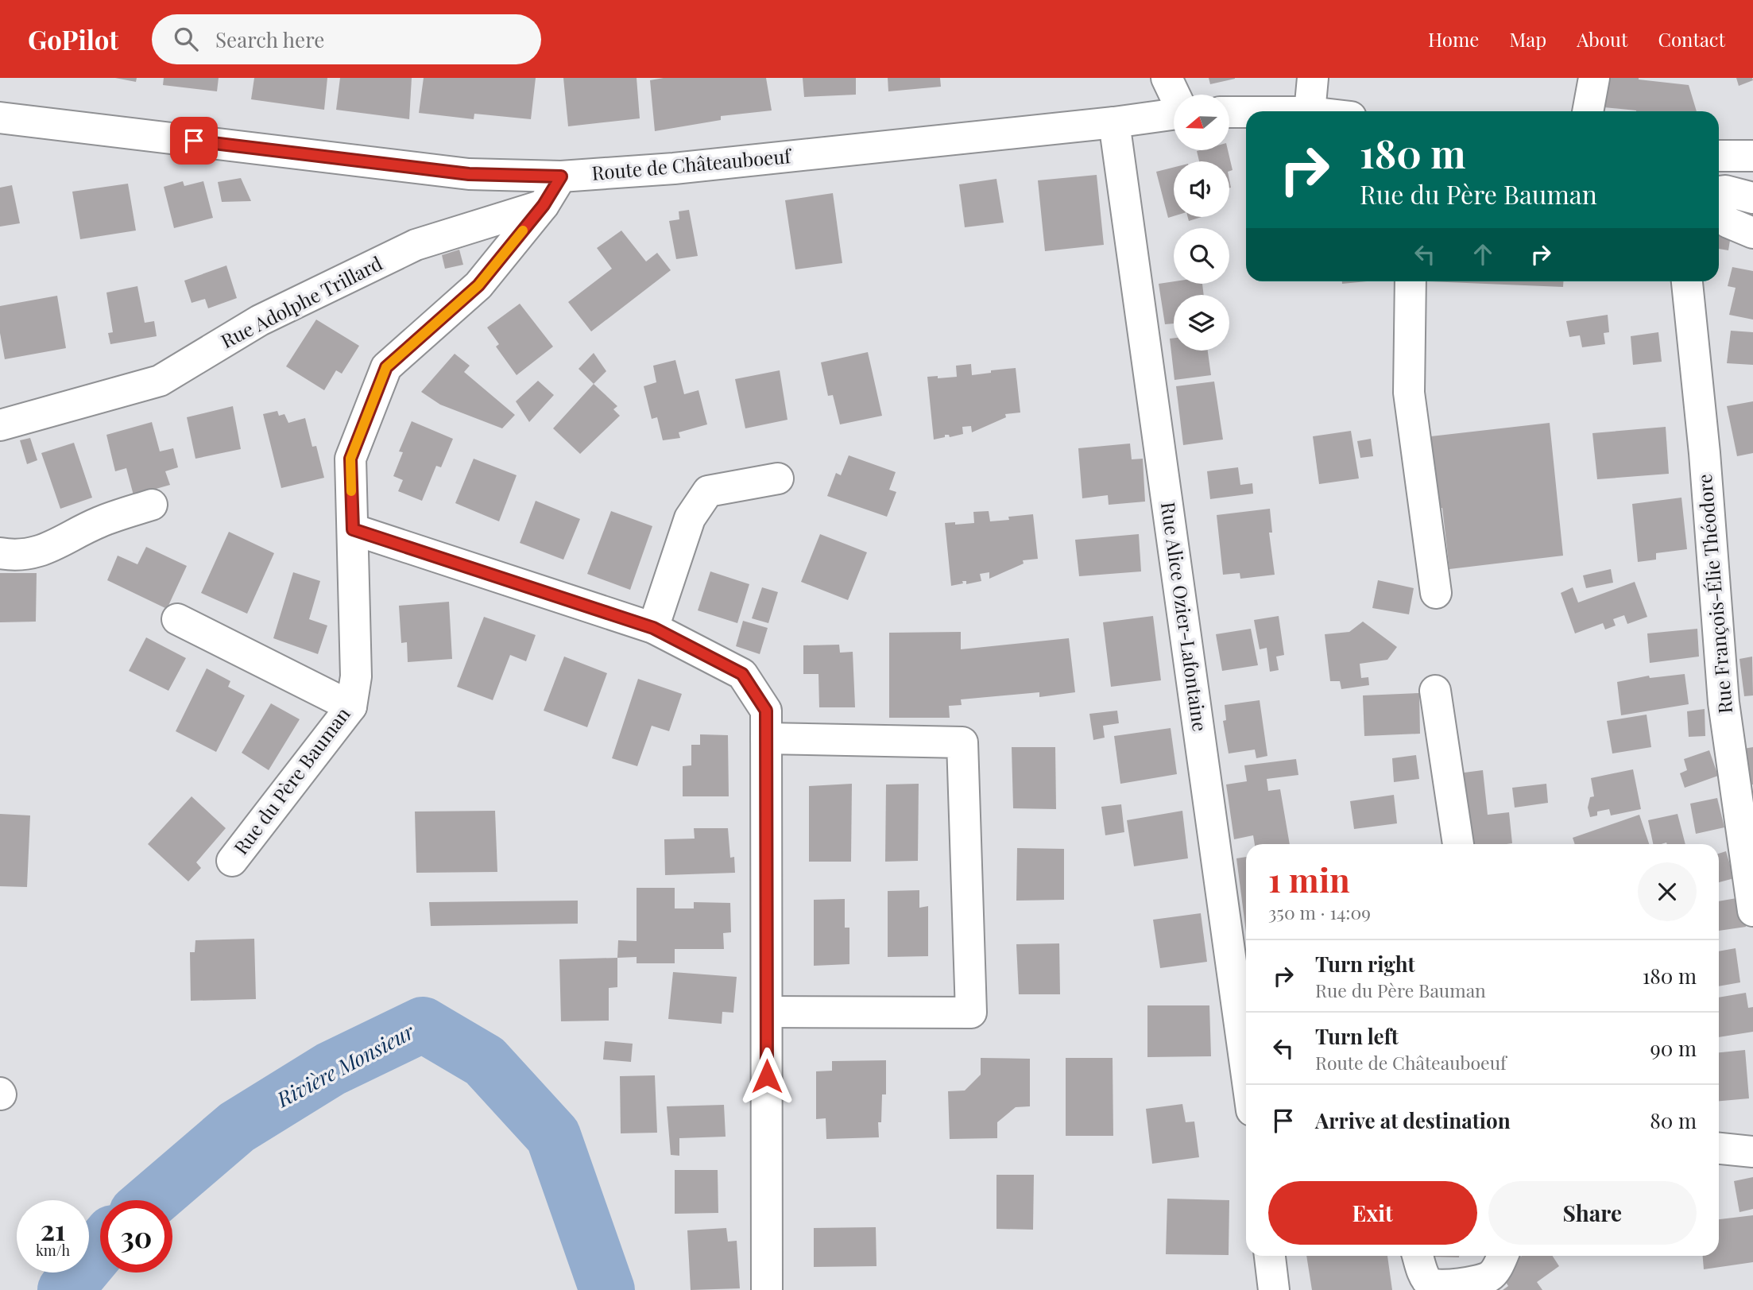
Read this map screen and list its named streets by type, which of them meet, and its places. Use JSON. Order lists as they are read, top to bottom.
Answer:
{
  "streets": {
    "street": [
      "Route de Châteauboeuf",
      "Rue Adolphe Trillard",
      "Rue François-Élie Théodore",
      "Rue Alice Ozier-Lafontaine",
      "Rue du Père Bauman"
    ]
  },
  "crossings": [
    ["Route de Châteauboeuf", "Rue Alice Ozier-Lafontaine"],
    ["Route de Châteauboeuf", "Rue du Père Bauman"],
    ["Rue Adolphe Trillard", "Rue du Père Bauman"]
  ],
  "water": ["Rivière Monsieur"],
  "north": "left",
  "page": {
    "header": "GoPilot",
    "search": "Search here",
    "nav": [
      "Home",
      "Map",
      "About",
      "Contact"
    ],
    "turn": ["180 m", "Rue du Père Bauman"],
    "heading": ["1 min", "350 m · 14:09"],
    "list": [
      {
        "name": "Turn right",
        "note": "Rue du Père Bauman",
        "value": "180 m"
      },
      {
        "name": "Turn left",
        "note": "Route de Châteauboeuf",
        "value": "90 m"
      },
      {
        "name": "Arrive at destination",
        "value": "80 m"
      }
    ],
    "buttons": ["Exit", "Share"],
    "speed": "21 km/h",
    "limit": "30"
  }
}
